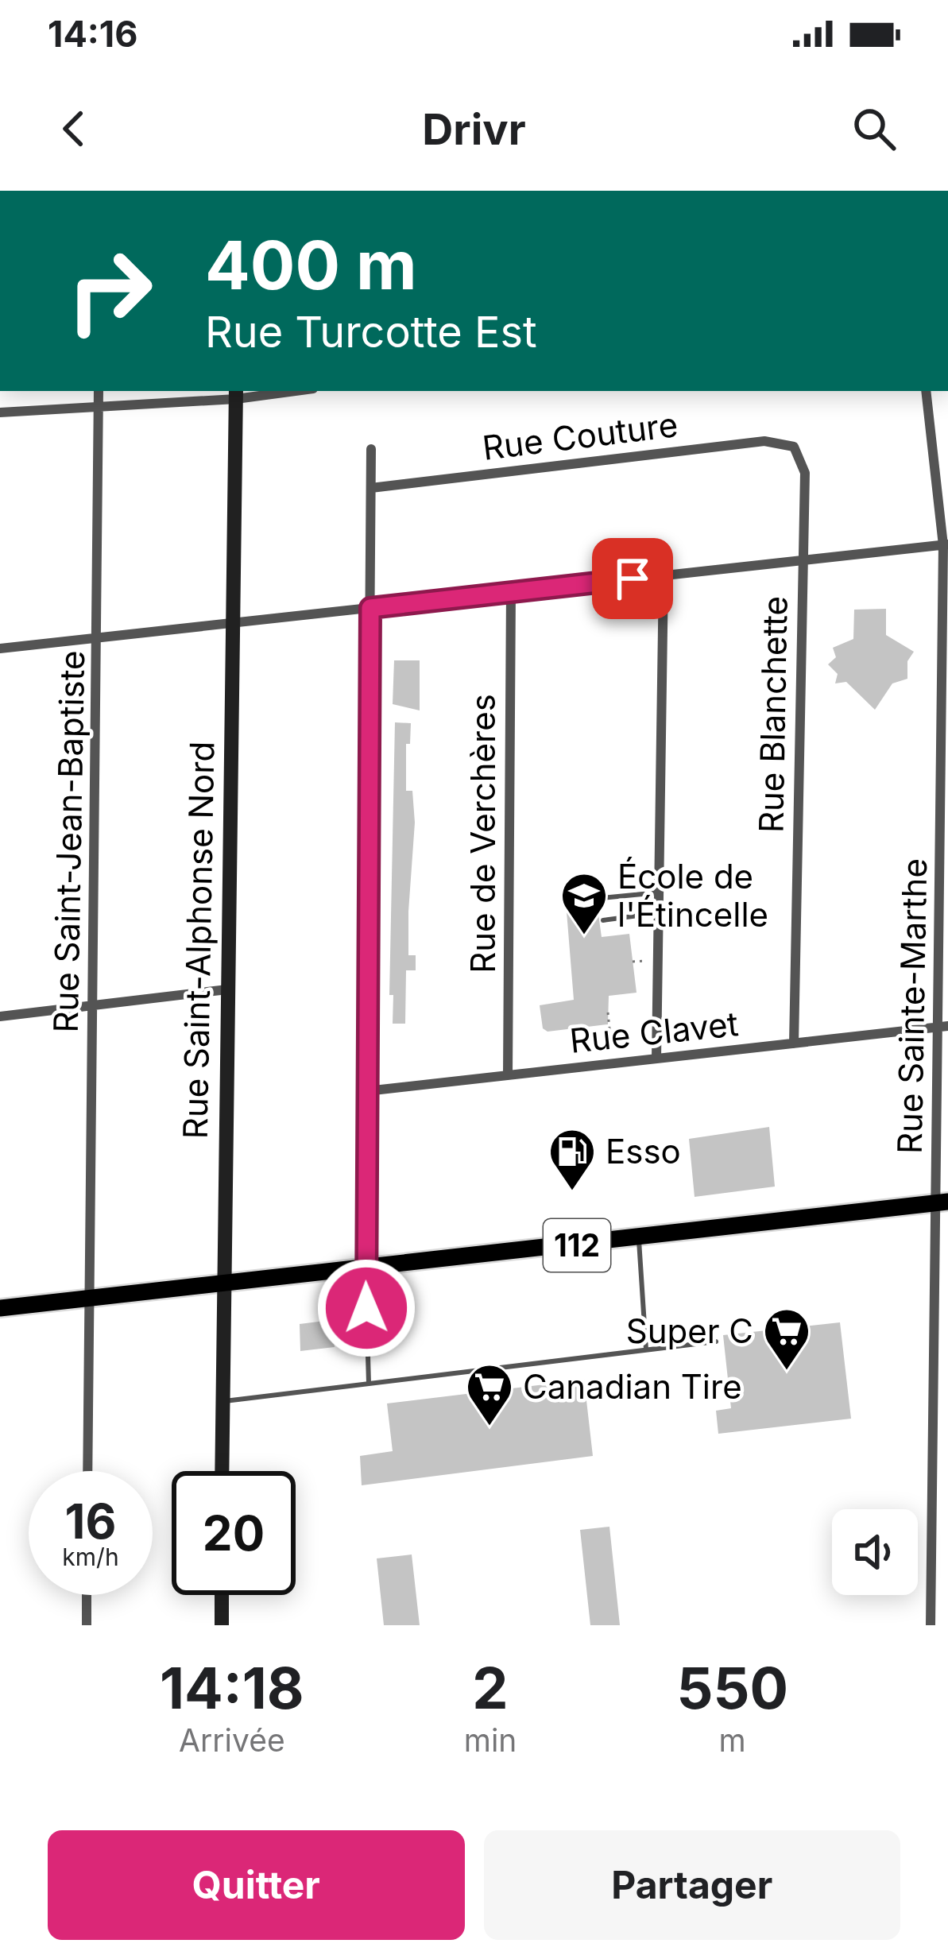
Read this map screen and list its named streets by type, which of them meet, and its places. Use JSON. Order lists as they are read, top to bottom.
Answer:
{
  "streets": {
    "main road": ["Rue Saint-Alphonse Nord", "112"],
    "street": [
      "Rue Couture",
      "Rue Blanchette",
      "Rue de Verchères",
      "Rue Saint-Jean-Baptiste",
      "Rue Sainte-Marthe",
      "Rue Clavet"
    ]
  },
  "crossings": [
    ["Rue Couture", "Rue Blanchette"],
    ["Rue Blanchette", "Rue Clavet"],
    ["Rue de Verchères", "Rue Clavet"],
    ["Rue Saint-Jean-Baptiste", "112"],
    ["Rue Saint-Alphonse Nord", "112"],
    ["Rue Sainte-Marthe", "Rue Clavet"],
    ["Rue Sainte-Marthe", "112"]
  ],
  "places": {
    "school or university": ["École de l'Étincelle"],
    "fuel station": ["Esso"],
    "supermarket": ["Super C", "Canadian Tire"]
  },
  "page": {
    "status": "14:16",
    "header": "Drivr",
    "turn": ["400 m", "Rue Turcotte Est"],
    "speed": "16 km/h",
    "limit": "20",
    "eta": [
      "14:18",
      "Arrivée",
      "2",
      "min",
      "550",
      "m"
    ],
    "buttons": ["Quitter", "Partager"]
  }
}
